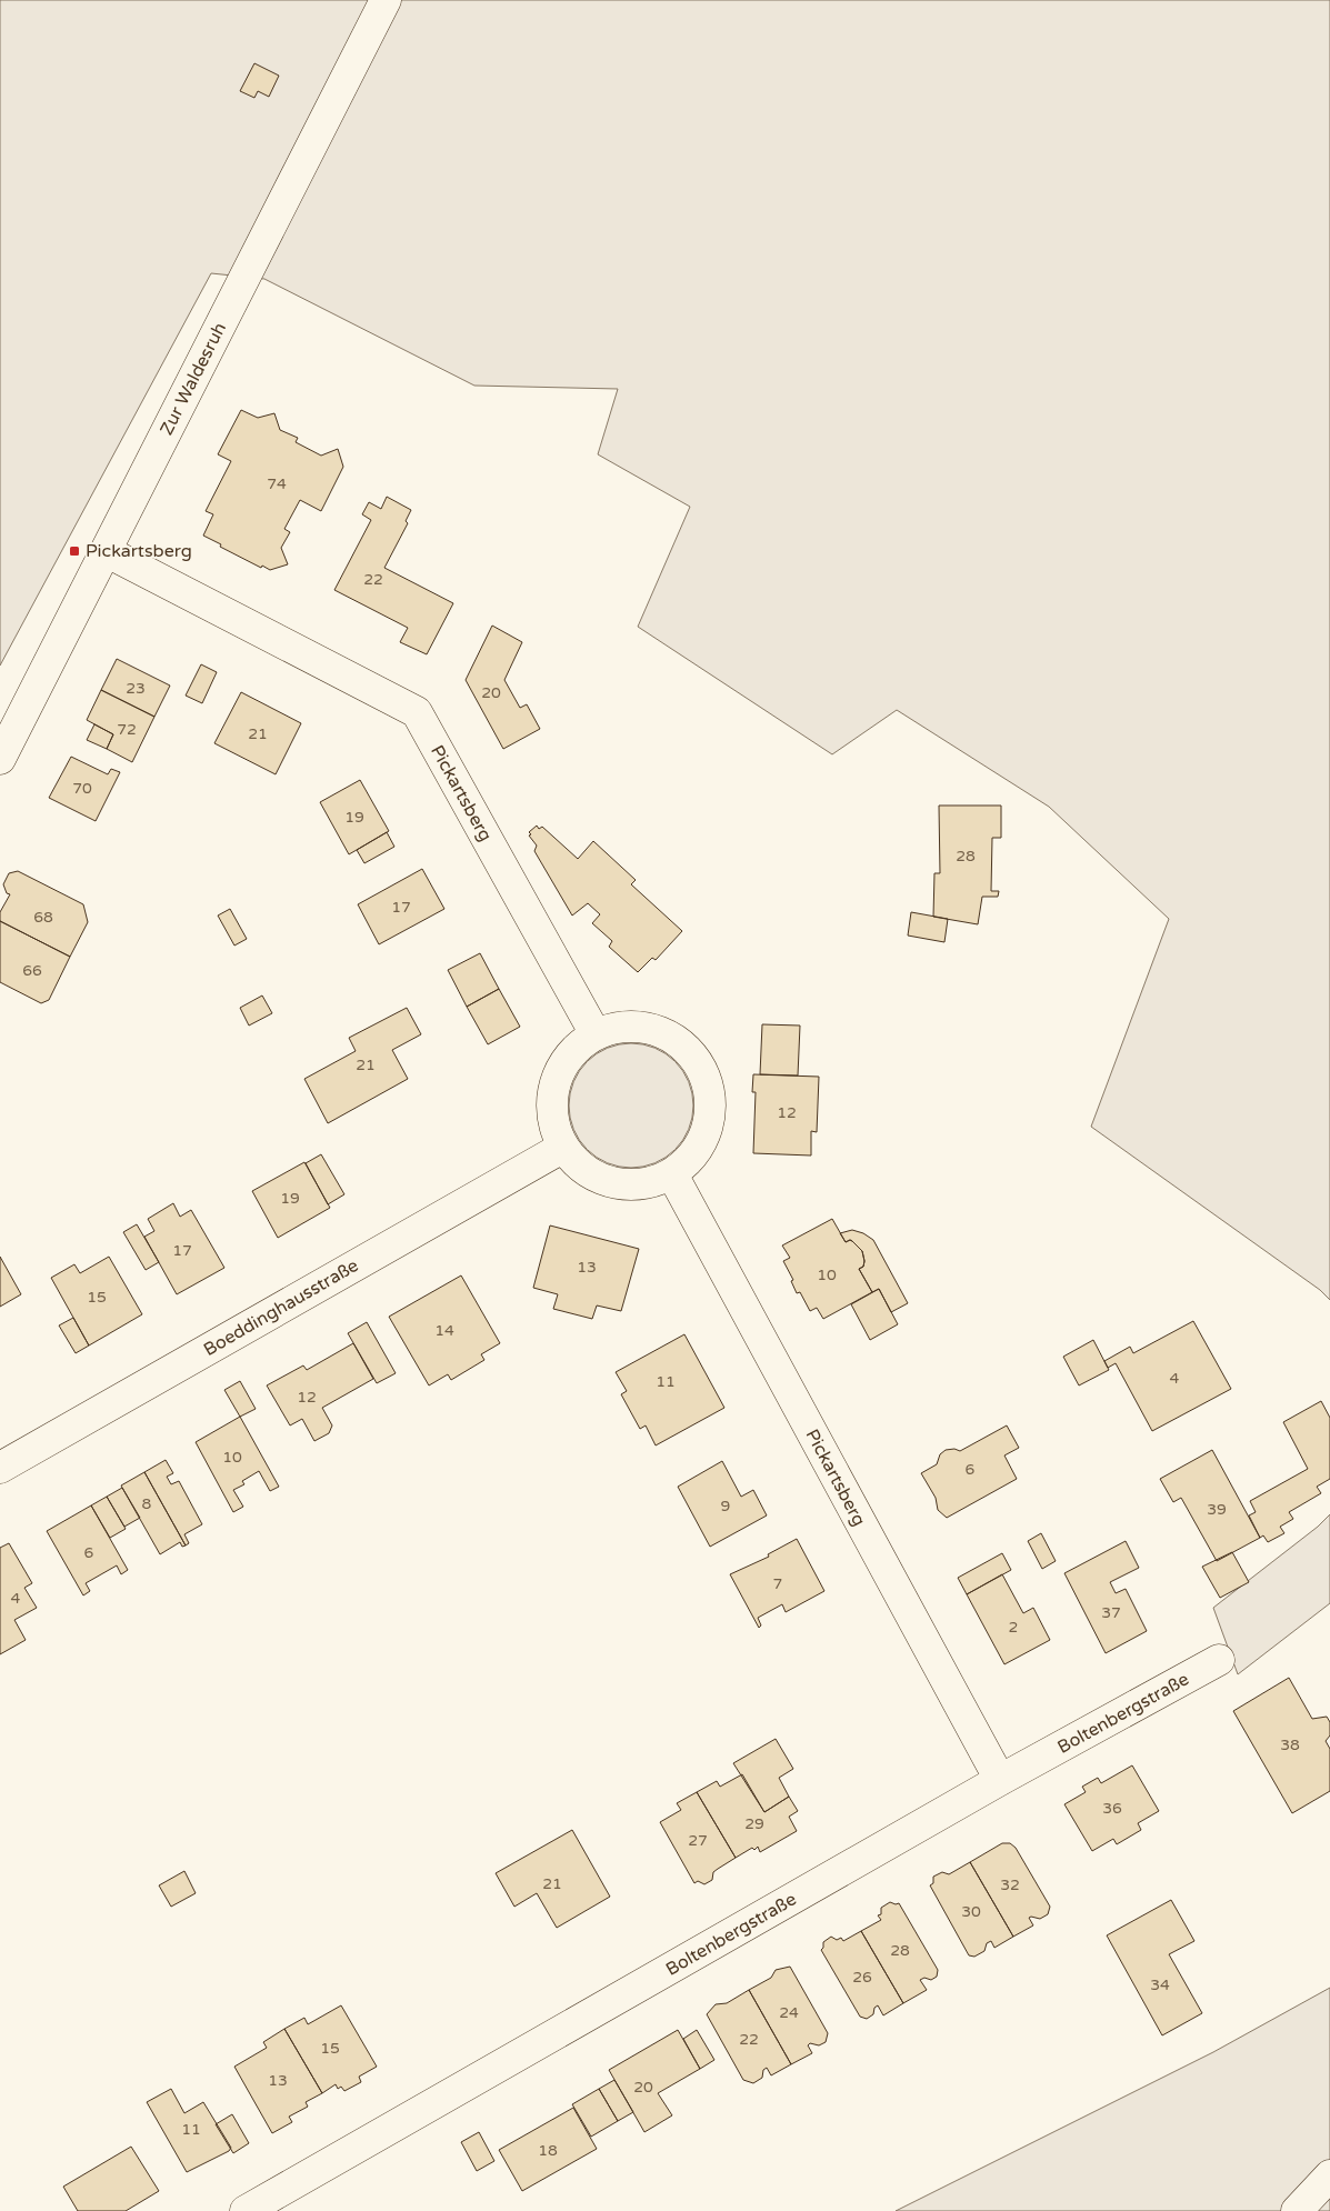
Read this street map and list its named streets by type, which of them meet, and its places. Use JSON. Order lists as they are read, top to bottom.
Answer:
{
  "streets": {
    "street": [
      "Zur Waldesruh",
      "Pickartsberg",
      "Boeddinghausstraße",
      "Boltenbergstraße"
    ]
  },
  "crossings": [
    ["Zur Waldesruh", "Pickartsberg"],
    ["Pickartsberg", "Boeddinghausstraße"],
    ["Pickartsberg", "Boltenbergstraße"]
  ],
  "places": {
    "transit": ["Pickartsberg"]
  },
  "house_numbers": [
    "74",
    "22",
    "23",
    "20",
    "72",
    "21",
    "70",
    "19",
    "28",
    "17",
    "68",
    "66",
    "21",
    "12",
    "19",
    "17",
    "13",
    "10",
    "15",
    "14",
    "4",
    "11",
    "12",
    "10",
    "6",
    "8",
    "9",
    "39",
    "6",
    "7",
    "4",
    "37",
    "2",
    "38",
    "36",
    "29",
    "27",
    "21",
    "32",
    "30",
    "28",
    "26",
    "34",
    "24",
    "22",
    "15",
    "13",
    "20",
    "11",
    "18"
  ]
}
